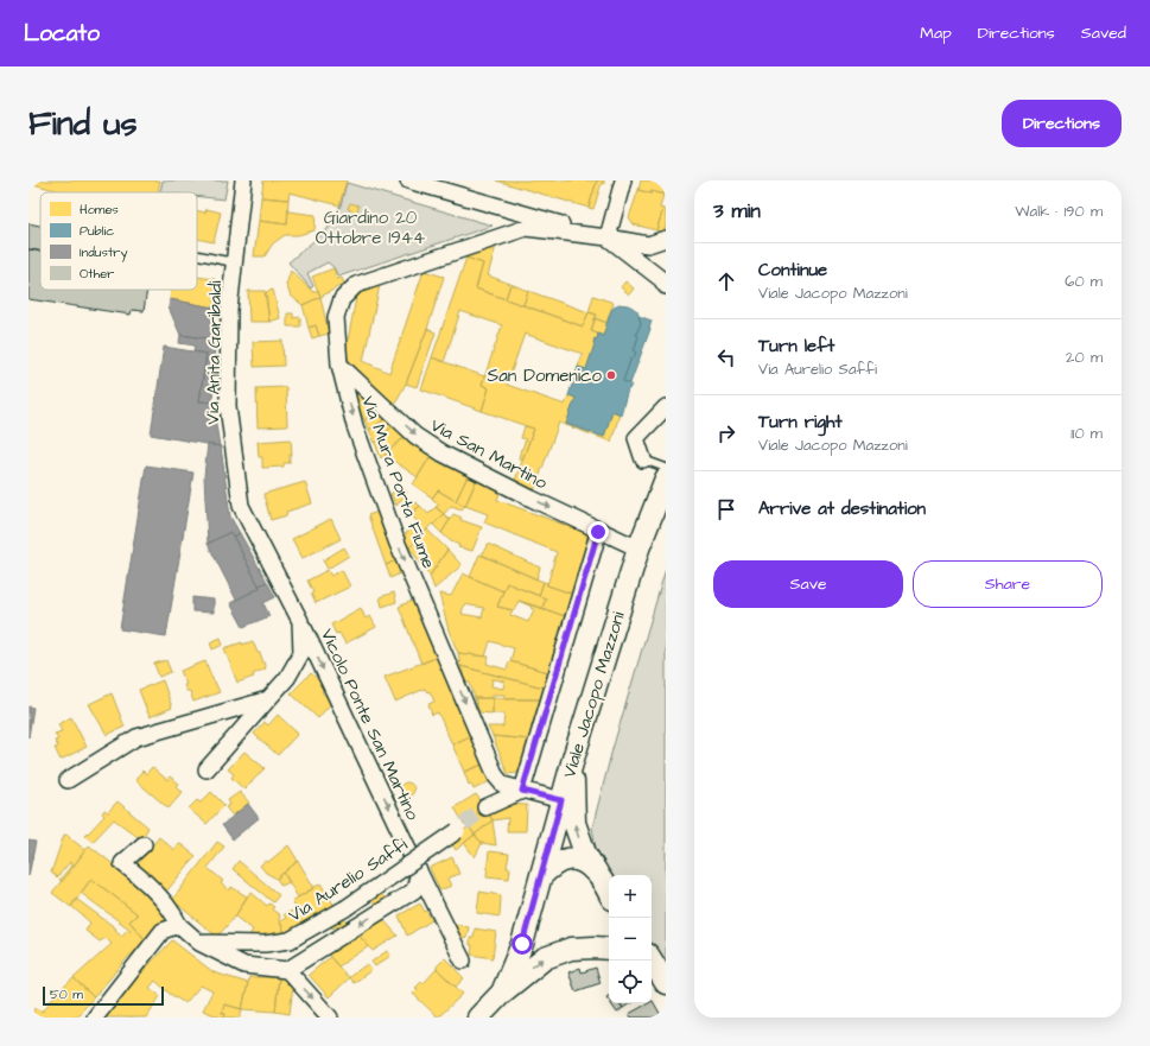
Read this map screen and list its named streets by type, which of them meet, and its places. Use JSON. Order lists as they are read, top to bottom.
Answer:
{
  "streets": {
    "street": [
      "Via Anita Garibaldi",
      "Via San Martino",
      "Via Mura Porta Fiume",
      "Viale Jacopo Mazzoni",
      "Vicolo Ponte San Martino",
      "Via Aurelio Saffi"
    ]
  },
  "crossings": [
    ["Via Anita Garibaldi", "Vicolo Ponte San Martino"],
    ["Via San Martino", "Via Mura Porta Fiume"],
    ["Via San Martino", "Viale Jacopo Mazzoni"]
  ],
  "one_way": ["Via San Martino", "Via Mura Porta Fiume", "Vicolo Ponte San Martino"],
  "parks": ["Giardino 20 Ottobre 1944"],
  "places": ["San Domenico"],
  "legend": [
    "Homes",
    "Public",
    "Industry",
    "Other"
  ],
  "scale_bar": "50 m",
  "page": {
    "header": "Locato",
    "nav": ["Map", "Directions", "Saved"],
    "buttons": [
      "Directions",
      ["Save", "Share"]
    ],
    "title": "Find us",
    "heading": ["3 min", "Walk · 190 m"],
    "list": [
      ["Continue", "Viale Jacopo Mazzoni", "60 m"],
      ["Turn left", "Via Aurelio Saffi", "20 m"],
      ["Turn right", "Viale Jacopo Mazzoni", "110 m"],
      "Arrive at destination"
    ],
    "map_buttons": ["+", "−"],
    "scale": "50 m"
  }
}
